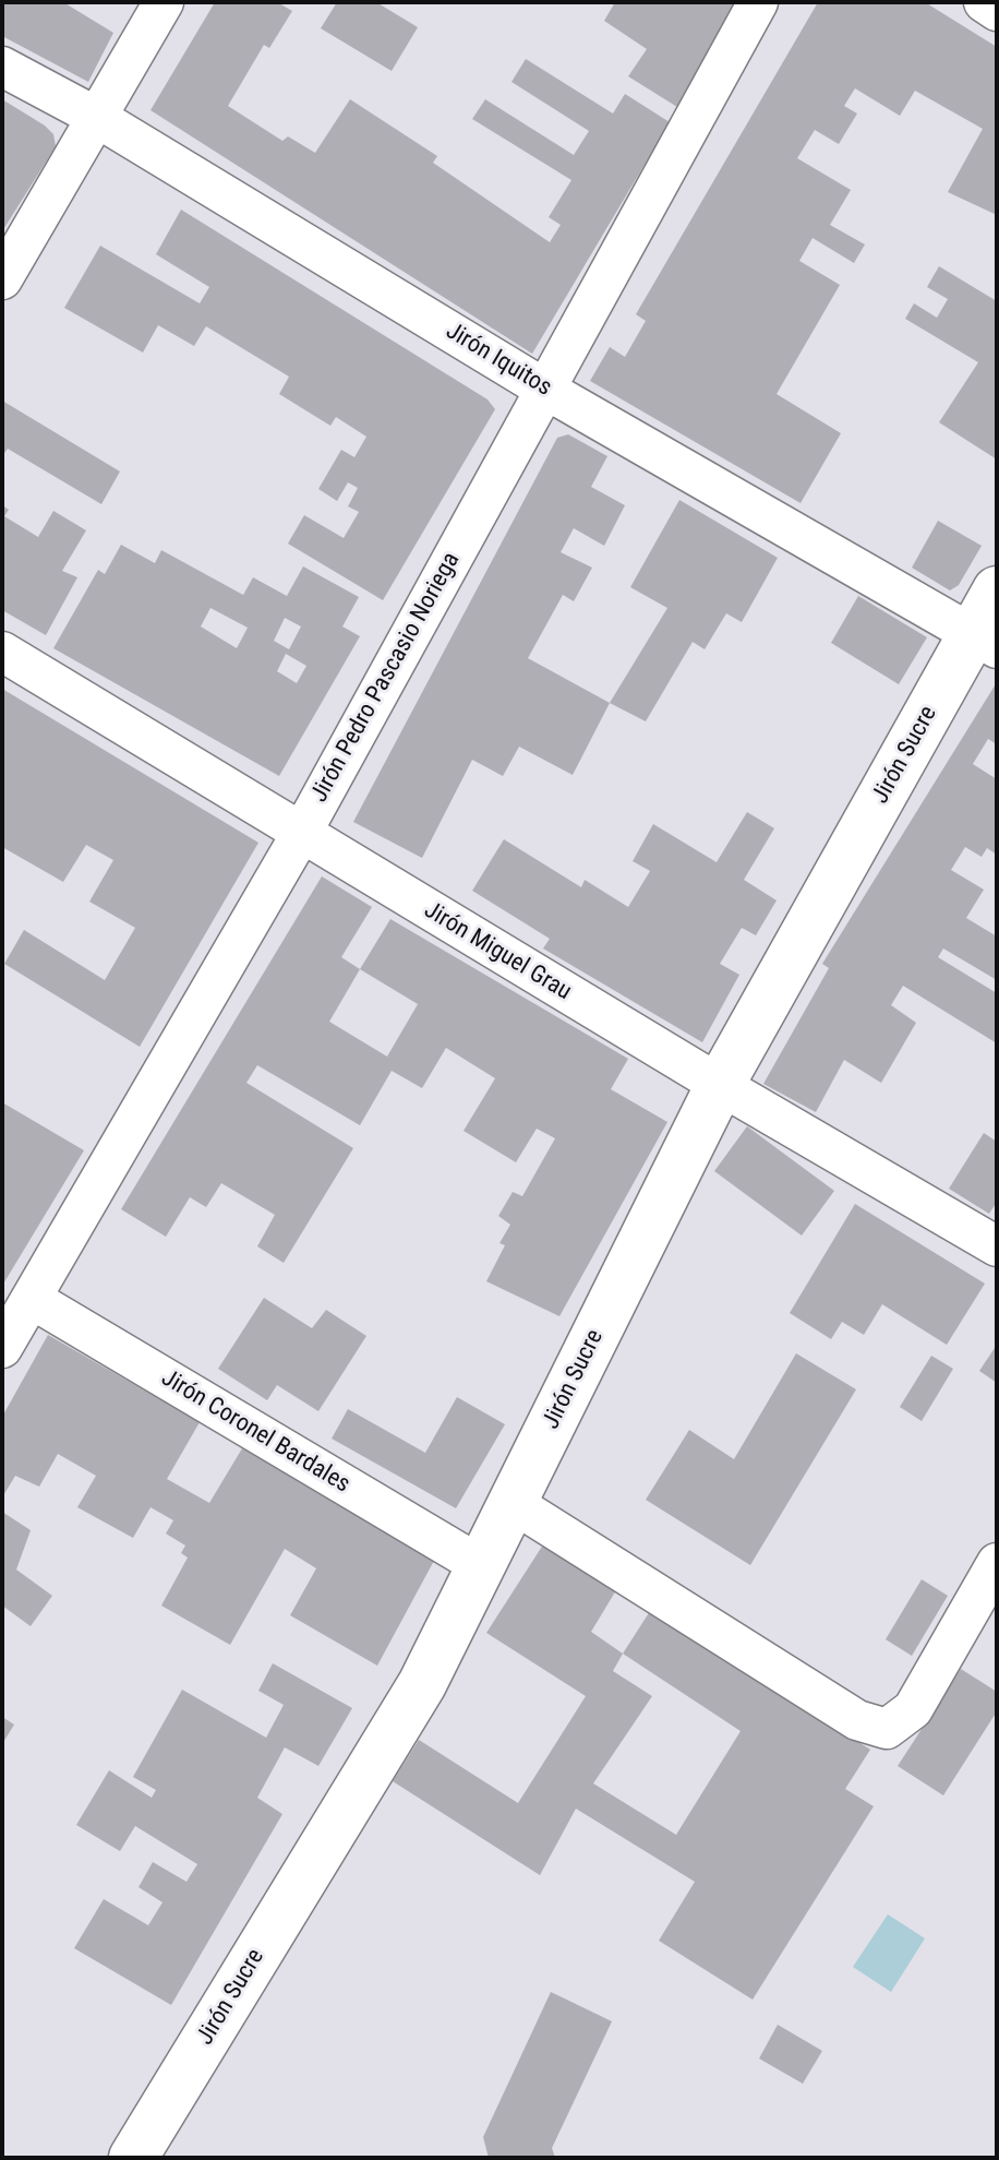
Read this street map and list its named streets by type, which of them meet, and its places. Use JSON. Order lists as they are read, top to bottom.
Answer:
{
  "streets": {
    "street": [
      "Jirón Iquitos",
      "Jirón Pedro Pascasio Noriega",
      "Jirón Sucre",
      "Jirón Miguel Grau",
      "Jirón Coronel Bardales"
    ]
  },
  "crossings": [
    ["Jirón Iquitos", "Jirón Pedro Pascasio Noriega"],
    ["Jirón Iquitos", "Jirón Sucre"],
    ["Jirón Pedro Pascasio Noriega", "Jirón Miguel Grau"],
    ["Jirón Pedro Pascasio Noriega", "Jirón Coronel Bardales"],
    ["Jirón Sucre", "Jirón Miguel Grau"],
    ["Jirón Sucre", "Jirón Coronel Bardales"]
  ]
}
